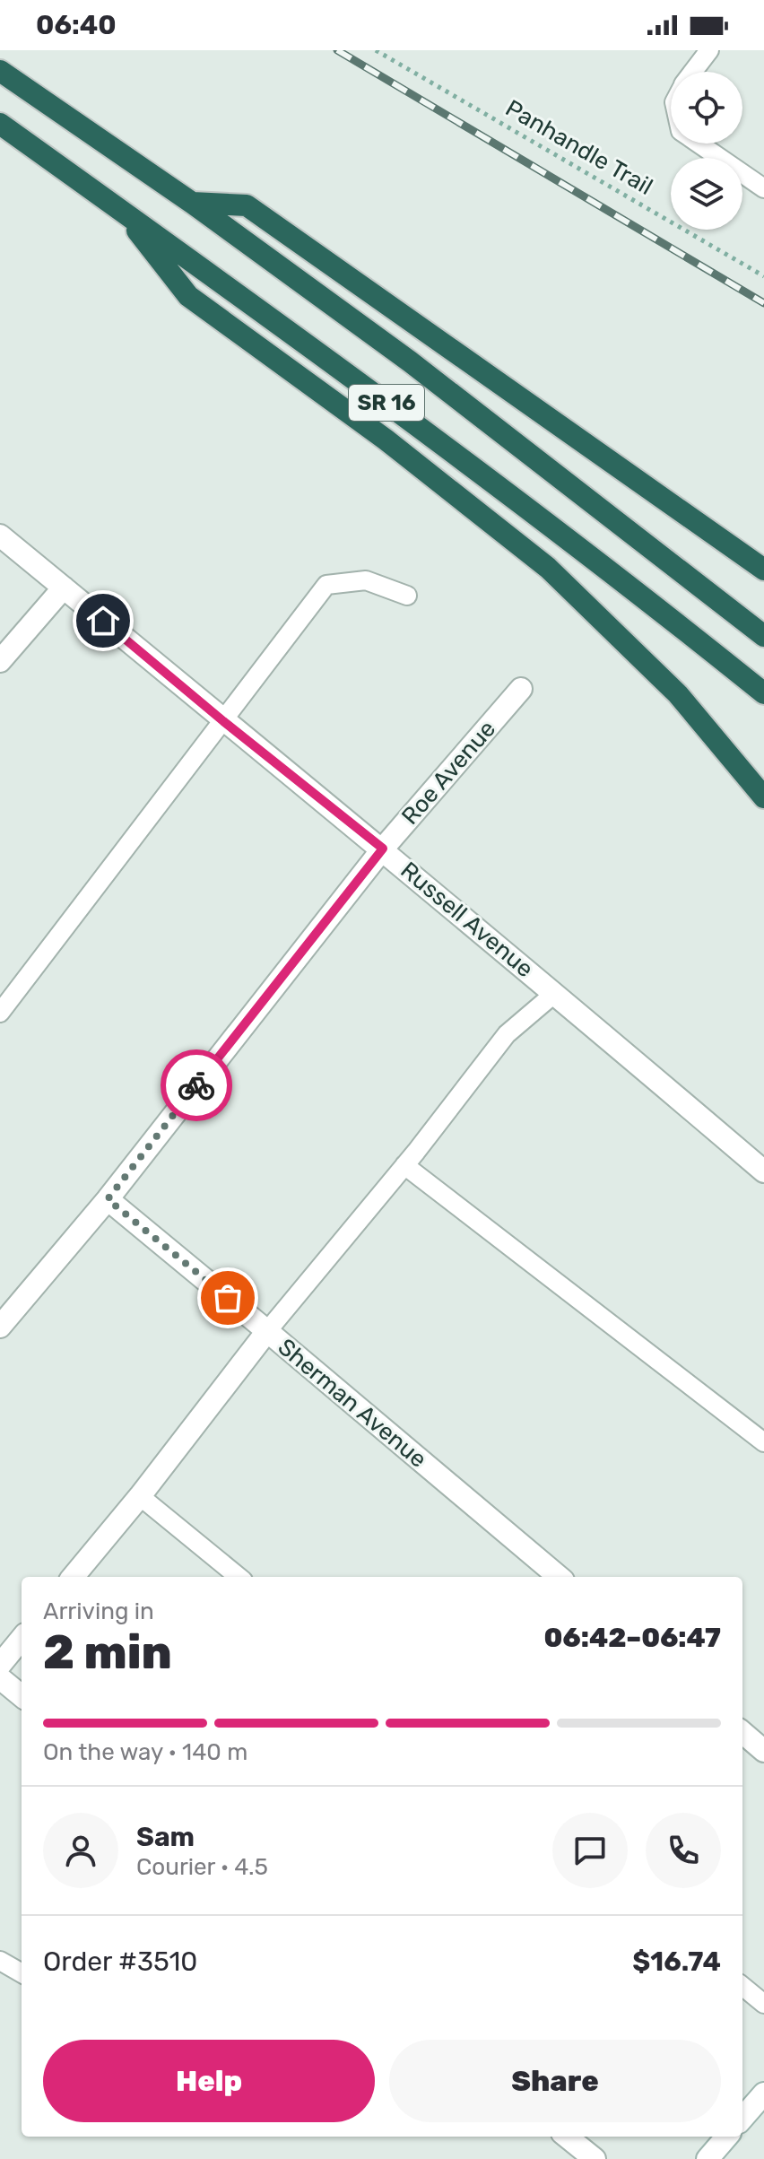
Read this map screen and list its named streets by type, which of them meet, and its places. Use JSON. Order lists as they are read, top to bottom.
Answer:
{
  "streets": {
    "highway": ["SR 16"],
    "street": ["Roe Avenue", "Russell Avenue", "Sherman Avenue"],
    "path": ["Panhandle Trail"]
  },
  "crossings": [
    ["Roe Avenue", "Russell Avenue"],
    ["Roe Avenue", "Sherman Avenue"]
  ],
  "page": {
    "status": "06:40",
    "heading": ["2 min", "Arriving in", "06:42–06:47"],
    "panel": [
      "Sam",
      "Courier · 4.5",
      "Order #3510",
      "$16.74"
    ],
    "bar": "On the way · 140 m",
    "buttons": ["Help", "Share"]
  }
}
